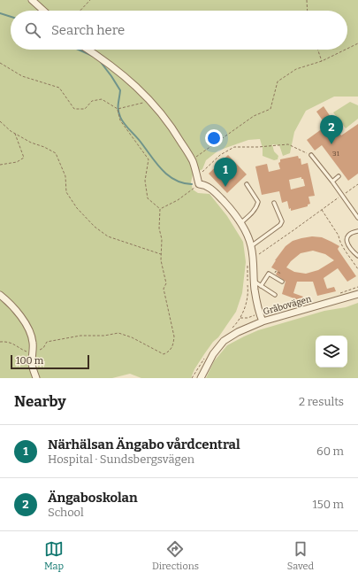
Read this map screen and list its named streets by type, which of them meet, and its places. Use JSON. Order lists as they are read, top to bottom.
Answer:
{
  "streets": {
    "street": ["Gråbovägen"]
  },
  "house_numbers": ["31"],
  "scale_bar": "100 m",
  "page": {
    "search": "Search here",
    "pins": ["2", "1"],
    "scale": "100 m",
    "heading": ["Nearby", "2 results"],
    "list": [
      {
        "mark": "1",
        "name": "Närhälsan Ängabo vårdcentral",
        "note": "Hospital · Sundsbergsvägen",
        "value": "60 m"
      },
      {
        "mark": "2",
        "name": "Ängaboskolan",
        "note": "School",
        "value": "150 m"
      }
    ],
    "nav": ["Map", "Directions", "Saved"]
  }
}
